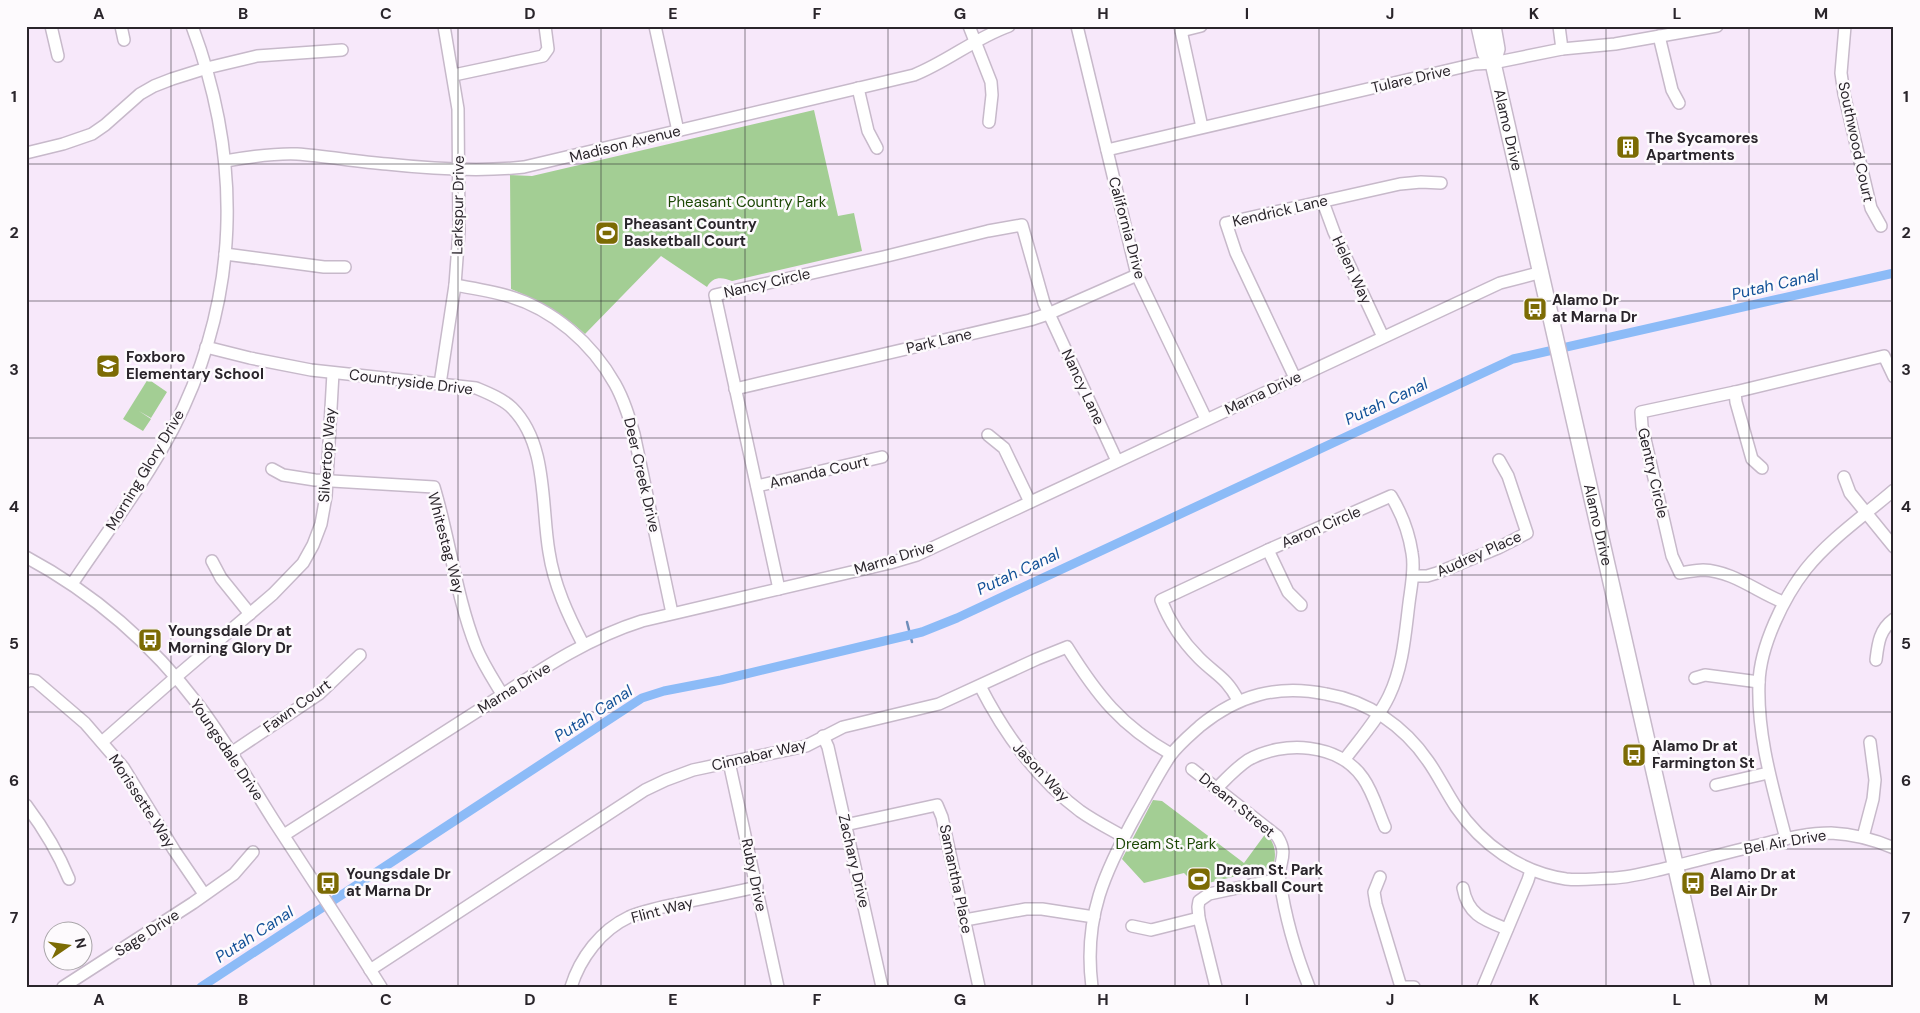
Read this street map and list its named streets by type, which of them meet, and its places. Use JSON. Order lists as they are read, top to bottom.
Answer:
{
  "streets": {
    "main road": ["Alamo Drive"],
    "street": [
      "Tulare Drive",
      "Southwood Court",
      "Madison Avenue",
      "Larkspur Drive",
      "Kendrick Lane",
      "California Drive",
      "Helen Way",
      "Nancy Circle",
      "Park Lane",
      "Countryside Drive",
      "Nancy Lane",
      "Marna Drive",
      "Silvertop Way",
      "Morning Glory Drive",
      "Amanda Court",
      "Gentry Circle",
      "Deer Creek Drive",
      "Aaron Circle",
      "Whitestag Way",
      "Audrey Place",
      "Fawn Court",
      "Youngsdale Drive",
      "Cinnabar Way",
      "Jason Way",
      "Morissette Way",
      "Dream Street",
      "Bel Air Drive",
      "Zachary Drive",
      "Ruby Drive",
      "Samantha Place",
      "Flint Way",
      "Sage Drive"
    ]
  },
  "crossings": [
    ["Tulare Drive", "Alamo Drive"],
    ["Tulare Drive", "California Drive"],
    ["Alamo Drive", "Marna Drive"],
    ["Alamo Drive", "Bel Air Drive"],
    ["Madison Avenue", "Larkspur Drive"],
    ["Madison Avenue", "Morning Glory Drive"],
    ["Larkspur Drive", "Countryside Drive"],
    ["Larkspur Drive", "Deer Creek Drive"],
    ["Kendrick Lane", "Helen Way"],
    ["Kendrick Lane", "Marna Drive"],
    ["California Drive", "Park Lane"],
    ["California Drive", "Marna Drive"],
    ["Helen Way", "Marna Drive"],
    ["Nancy Circle", "Park Lane"],
    ["Nancy Circle", "Nancy Lane"],
    ["Nancy Circle", "Marna Drive"],
    ["Nancy Circle", "Amanda Court"],
    ["Park Lane", "Nancy Lane"],
    ["Countryside Drive", "Marna Drive"],
    ["Countryside Drive", "Silvertop Way"],
    ["Countryside Drive", "Morning Glory Drive"],
    ["Nancy Lane", "Marna Drive"],
    ["Marna Drive", "Deer Creek Drive"],
    ["Marna Drive", "Whitestag Way"],
    ["Marna Drive", "Youngsdale Drive"],
    ["Silvertop Way", "Whitestag Way"],
    ["Silvertop Way", "Youngsdale Drive"],
    ["Silvertop Way", "Morissette Way"],
    ["Morning Glory Drive", "Youngsdale Drive"],
    ["Aaron Circle", "Audrey Place"],
    ["Aaron Circle", "Bel Air Drive"],
    ["Fawn Court", "Youngsdale Drive"],
    ["Youngsdale Drive", "Cinnabar Way"],
    ["Cinnabar Way", "Jason Way"],
    ["Cinnabar Way", "Bel Air Drive"],
    ["Cinnabar Way", "Zachary Drive"],
    ["Cinnabar Way", "Ruby Drive"],
    ["Jason Way", "Bel Air Drive"],
    ["Morissette Way", "Sage Drive"],
    ["Zachary Drive", "Samantha Place"],
    ["Ruby Drive", "Flint Way"]
  ],
  "water": ["Putah Canal"],
  "parks": ["Pheasant Country Park", "Dream St. Park"],
  "places": {
    "building": ["The Sycamores Apartments"],
    "sports": ["Pheasant Country Basketball Court", "Dream St. Park Baskball Court"],
    "bus stop": [
      "Alamo Dr at Marna Dr",
      "Youngsdale Dr at Morning Glory Dr",
      "Alamo Dr at Farmington St",
      "Youngsdale Dr at Marna Dr",
      "Alamo Dr at Bel Air Dr"
    ],
    "school or university": ["Foxboro Elementary School"]
  },
  "north": "right",
  "grid": {
    "columns": [
      "A",
      "B",
      "C",
      "D",
      "E",
      "F",
      "G",
      "H",
      "I",
      "J",
      "K",
      "L",
      "M"
    ],
    "rows": [
      "1",
      "2",
      "3",
      "4",
      "5",
      "6",
      "7"
    ]
  }
}
